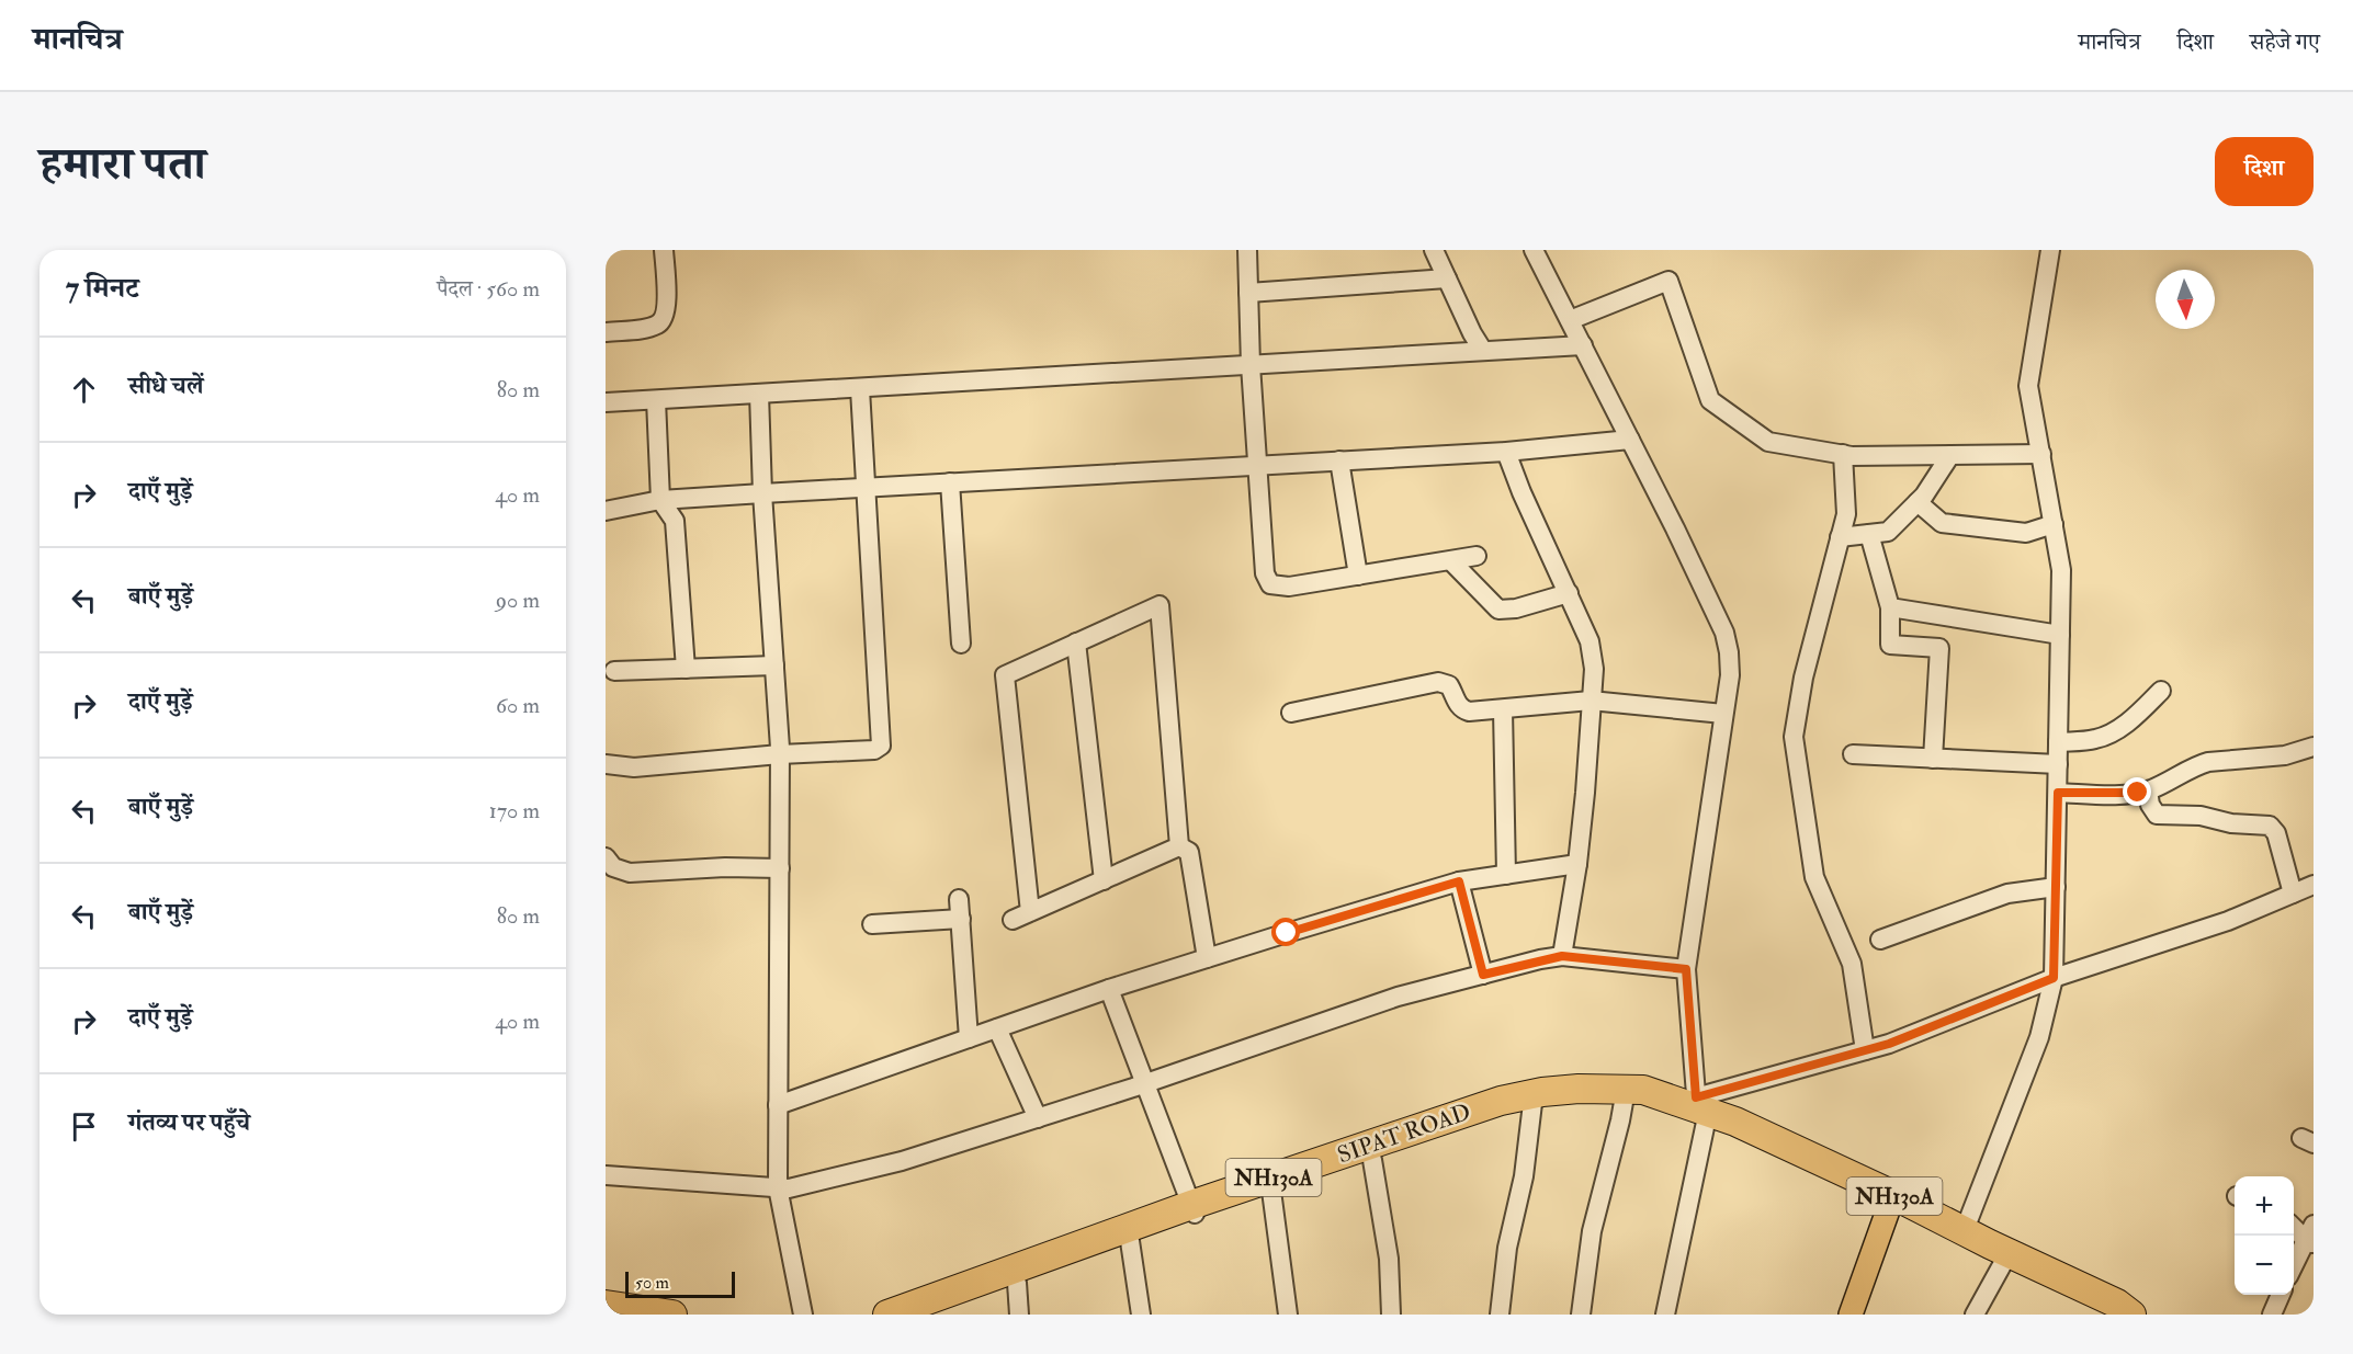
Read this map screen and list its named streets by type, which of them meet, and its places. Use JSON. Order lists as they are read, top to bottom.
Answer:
{
  "streets": {
    "highway": ["SIPAT ROAD", "NH130A"]
  },
  "scale_bar": "50 m",
  "north": "bottom",
  "page": {
    "header": "मानचित्र",
    "nav": ["मानचित्र", "दिशा", "सहेजे गए"],
    "title": "हमारा पता",
    "buttons": "दिशा",
    "heading": ["7 मिनट", "पैदल · 560 m"],
    "list": [
      ["सीधे चलें", "80 m"],
      ["दाएँ मुड़ें", "40 m"],
      ["बाएँ मुड़ें", "90 m"],
      ["दाएँ मुड़ें", "60 m"],
      ["बाएँ मुड़ें", "170 m"],
      ["बाएँ मुड़ें", "80 m"],
      ["दाएँ मुड़ें", "40 m"],
      "गंतव्य पर पहुँचे"
    ],
    "map_buttons": ["+", "−"],
    "scale": "50 m"
  }
}
